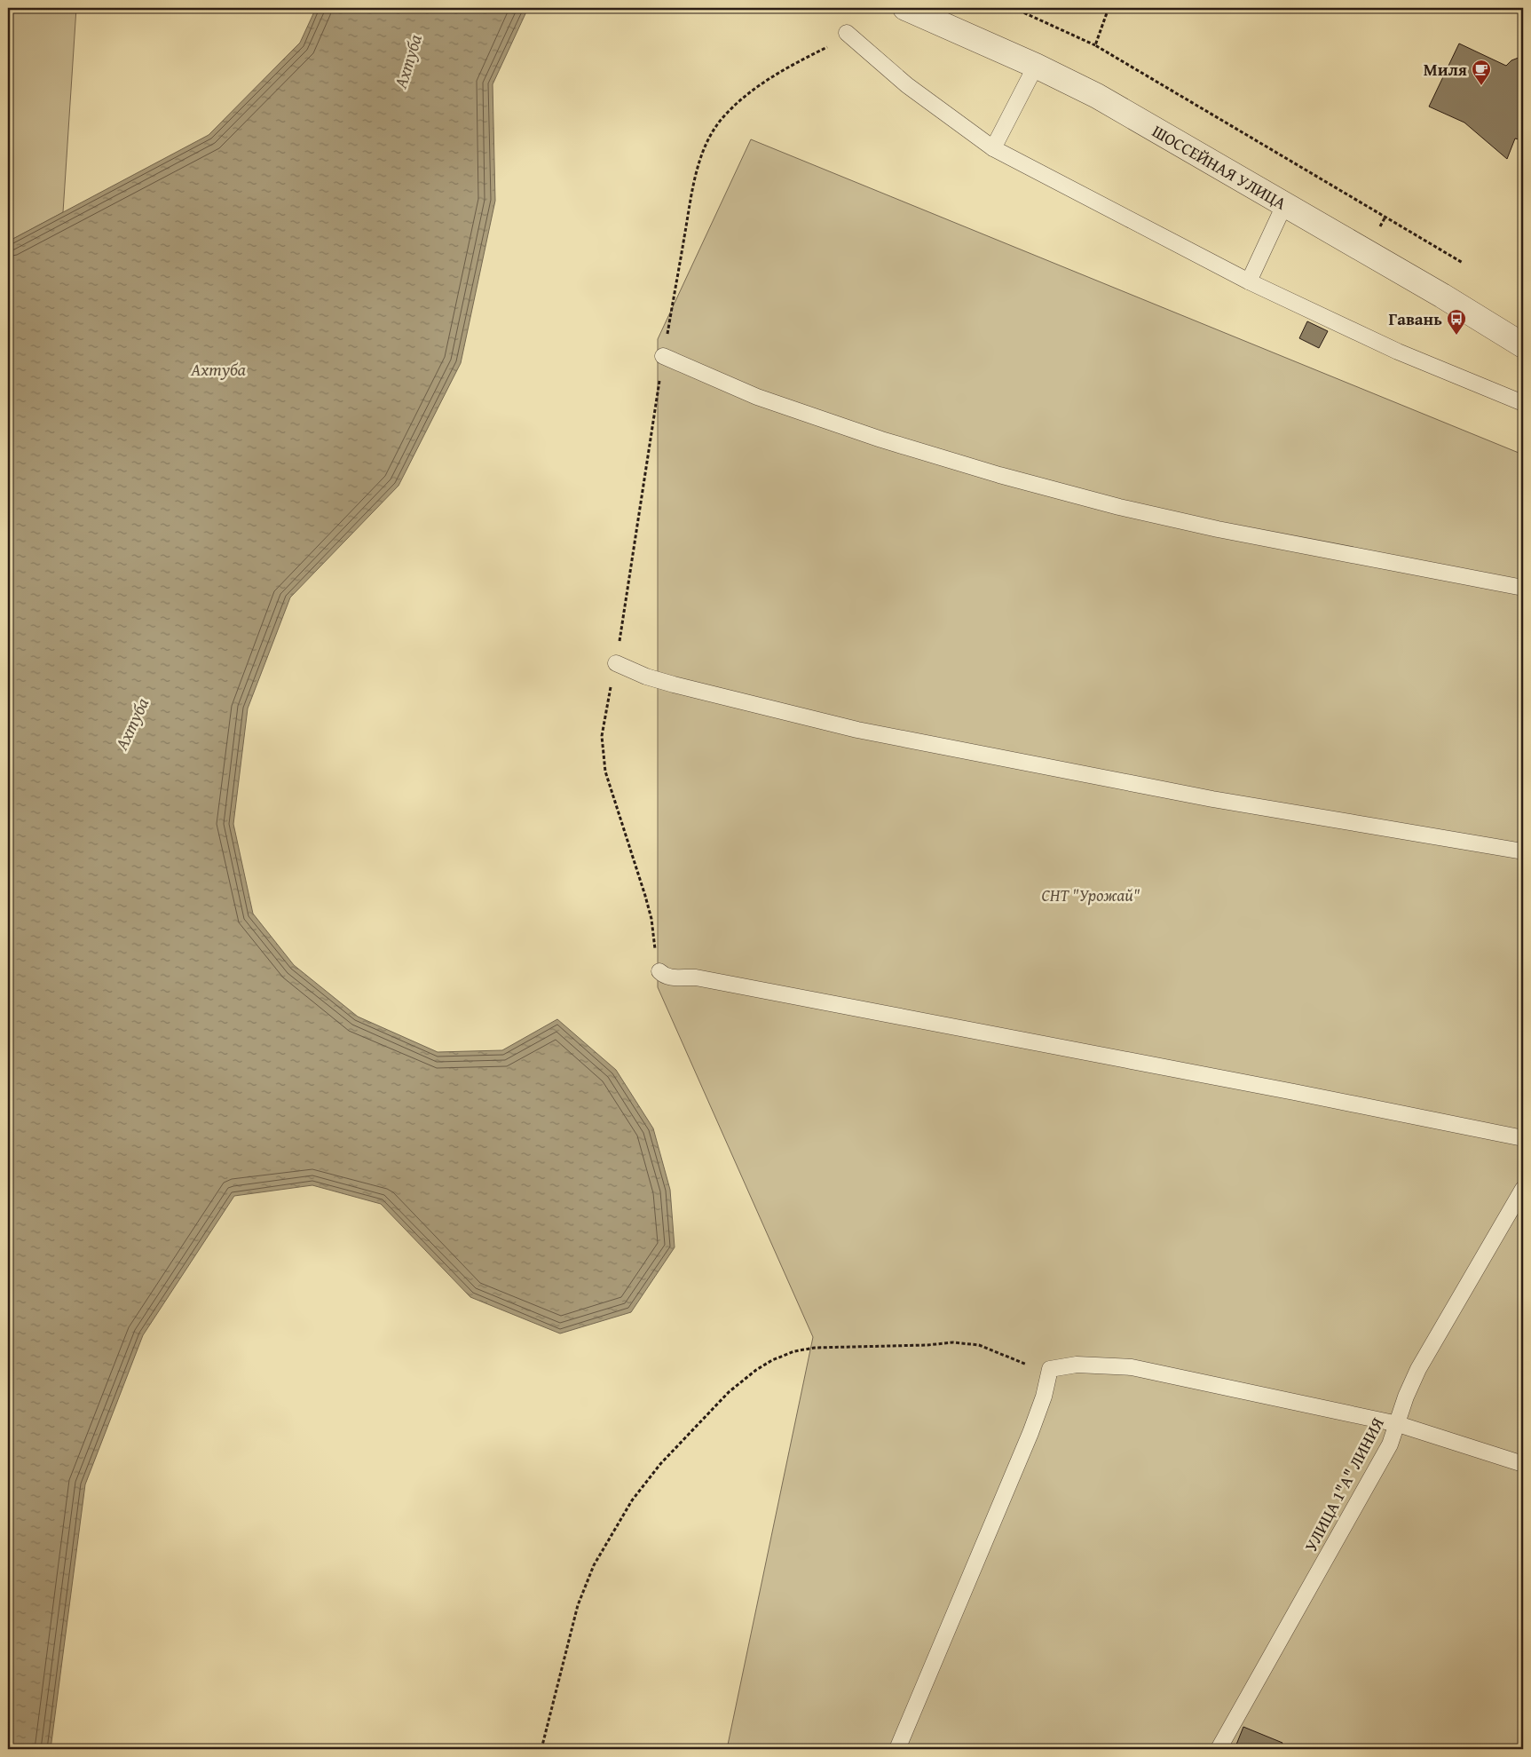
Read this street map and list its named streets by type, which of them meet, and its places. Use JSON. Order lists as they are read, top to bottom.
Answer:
{
  "streets": {
    "street": ["ШОССЕЙНАЯ УЛИЦА"],
    "lane": ["УЛИЦА 1\"А\" ЛИНИЯ"]
  },
  "water": ["Ахтуба"],
  "parks": ["СНТ \"Урожай\""],
  "places": {
    "cafe": ["Миля"],
    "bus stop": ["Гавань"]
  }
}
